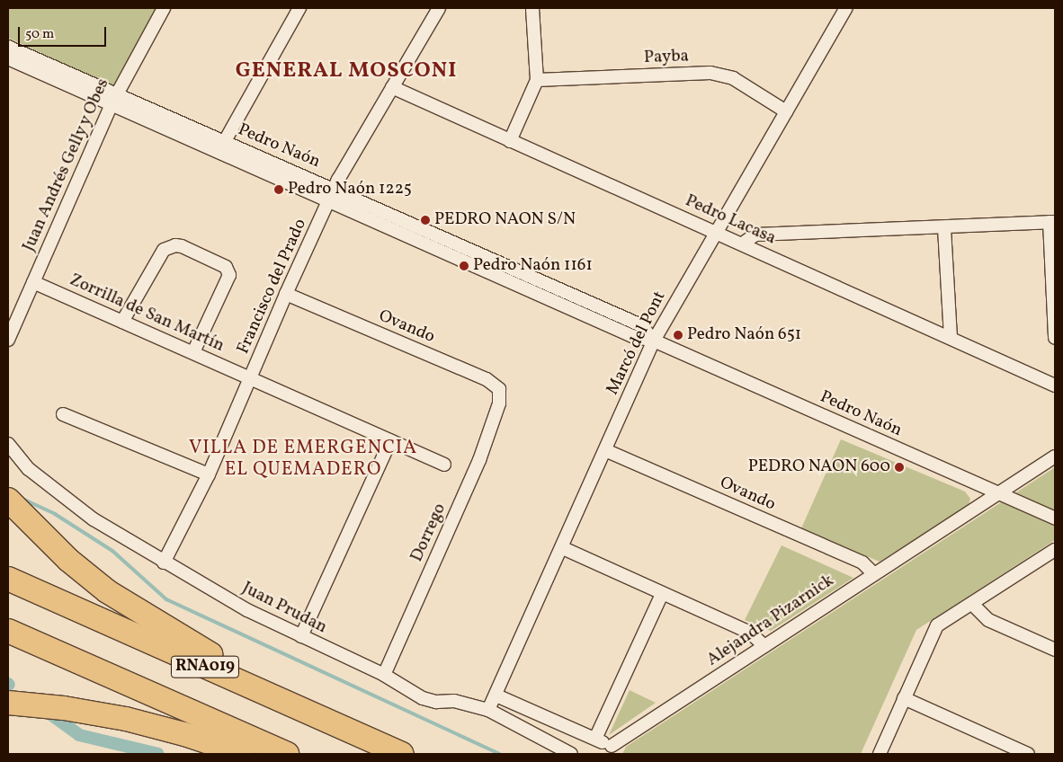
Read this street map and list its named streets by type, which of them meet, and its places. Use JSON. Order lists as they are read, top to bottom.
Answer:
{
  "streets": {
    "highway": ["RNA019"],
    "street": [
      "Payba",
      "Pedro Naón",
      "Juan Andrés Gelly y Obes",
      "Pedro Lacasa",
      "Francisco del Prado",
      "Zorrilla de San Martín",
      "Ovando",
      "Marcó del Pont",
      "Dorrego",
      "Juan Prudan",
      "Alejandra Pizarnick"
    ]
  },
  "crossings": [
    ["Payba", "Marcó del Pont"],
    ["Pedro Naón", "Juan Andrés Gelly y Obes"],
    ["Pedro Naón", "Francisco del Prado"],
    ["Pedro Naón", "Marcó del Pont"],
    ["Pedro Naón", "Alejandra Pizarnick"],
    ["Juan Andrés Gelly y Obes", "Zorrilla de San Martín"],
    ["Pedro Lacasa", "Francisco del Prado"],
    ["Pedro Lacasa", "Marcó del Pont"],
    ["Francisco del Prado", "Zorrilla de San Martín"],
    ["Francisco del Prado", "Ovando"],
    ["Francisco del Prado", "Juan Prudan"],
    ["Ovando", "Marcó del Pont"],
    ["Ovando", "Dorrego"],
    ["Ovando", "Alejandra Pizarnick"],
    ["Marcó del Pont", "Juan Prudan"],
    ["Marcó del Pont", "Alejandra Pizarnick"],
    ["Dorrego", "Juan Prudan"]
  ],
  "districts": ["GENERAL MOSCONI", "VILLA DE EMERGENCIA EL QUEMADERO"],
  "places": [
    "Pedro Naón 1225",
    "PEDRO NAON S/N",
    "Pedro Naón 1161",
    "Pedro Naón 651",
    "PEDRO NAON 600"
  ],
  "scale_bar": "50 m"
}
